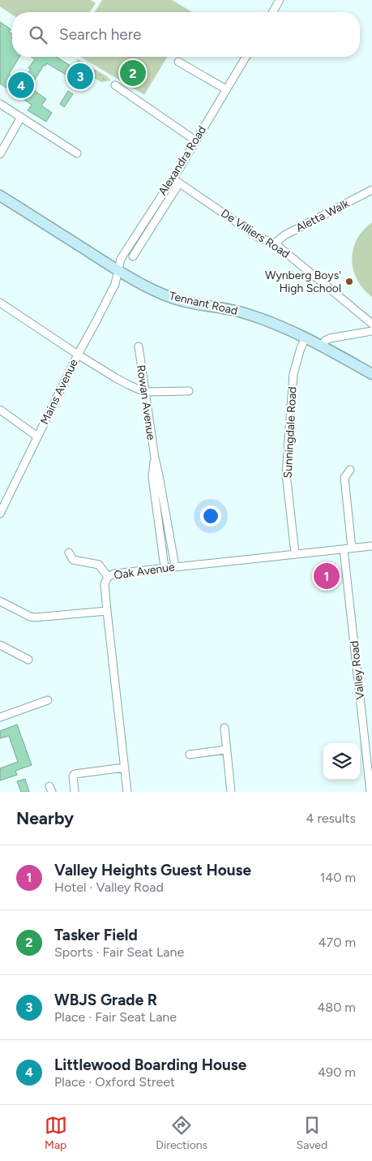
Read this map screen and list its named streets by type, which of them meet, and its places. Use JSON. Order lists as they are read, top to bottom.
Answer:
{
  "streets": {
    "main road": ["Tennant Road"],
    "street": [
      "Alexandra Road",
      "Aletta Walk",
      "De Villiers Road",
      "Mains Avenue",
      "Rowan Avenue",
      "Sunningdale Road",
      "Oak Avenue",
      "Valley Road"
    ]
  },
  "crossings": [
    ["Alexandra Road", "De Villiers Road"],
    ["Alexandra Road", "Tennant Road"],
    ["Alexandra Road", "Mains Avenue"],
    ["Aletta Walk", "De Villiers Road"],
    ["Tennant Road", "Mains Avenue"],
    ["Tennant Road", "Sunningdale Road"],
    ["Rowan Avenue", "Oak Avenue"],
    ["Sunningdale Road", "Oak Avenue"],
    ["Oak Avenue", "Valley Road"]
  ],
  "places": ["Wynberg Boys' High School"],
  "page": {
    "search": "Search here",
    "pins": [
      "2",
      "3",
      "4",
      "1"
    ],
    "heading": ["Nearby", "4 results"],
    "list": [
      {
        "mark": "1",
        "name": "Valley Heights Guest House",
        "note": "Hotel · Valley Road",
        "value": "140 m"
      },
      {
        "mark": "2",
        "name": "Tasker Field",
        "note": "Sports · Fair Seat Lane",
        "value": "470 m"
      },
      {
        "mark": "3",
        "name": "WBJS Grade R",
        "note": "Place · Fair Seat Lane",
        "value": "480 m"
      },
      {
        "mark": "4",
        "name": "Littlewood Boarding House",
        "note": "Place · Oxford Street",
        "value": "490 m"
      }
    ],
    "nav": ["Map", "Directions", "Saved"]
  }
}
